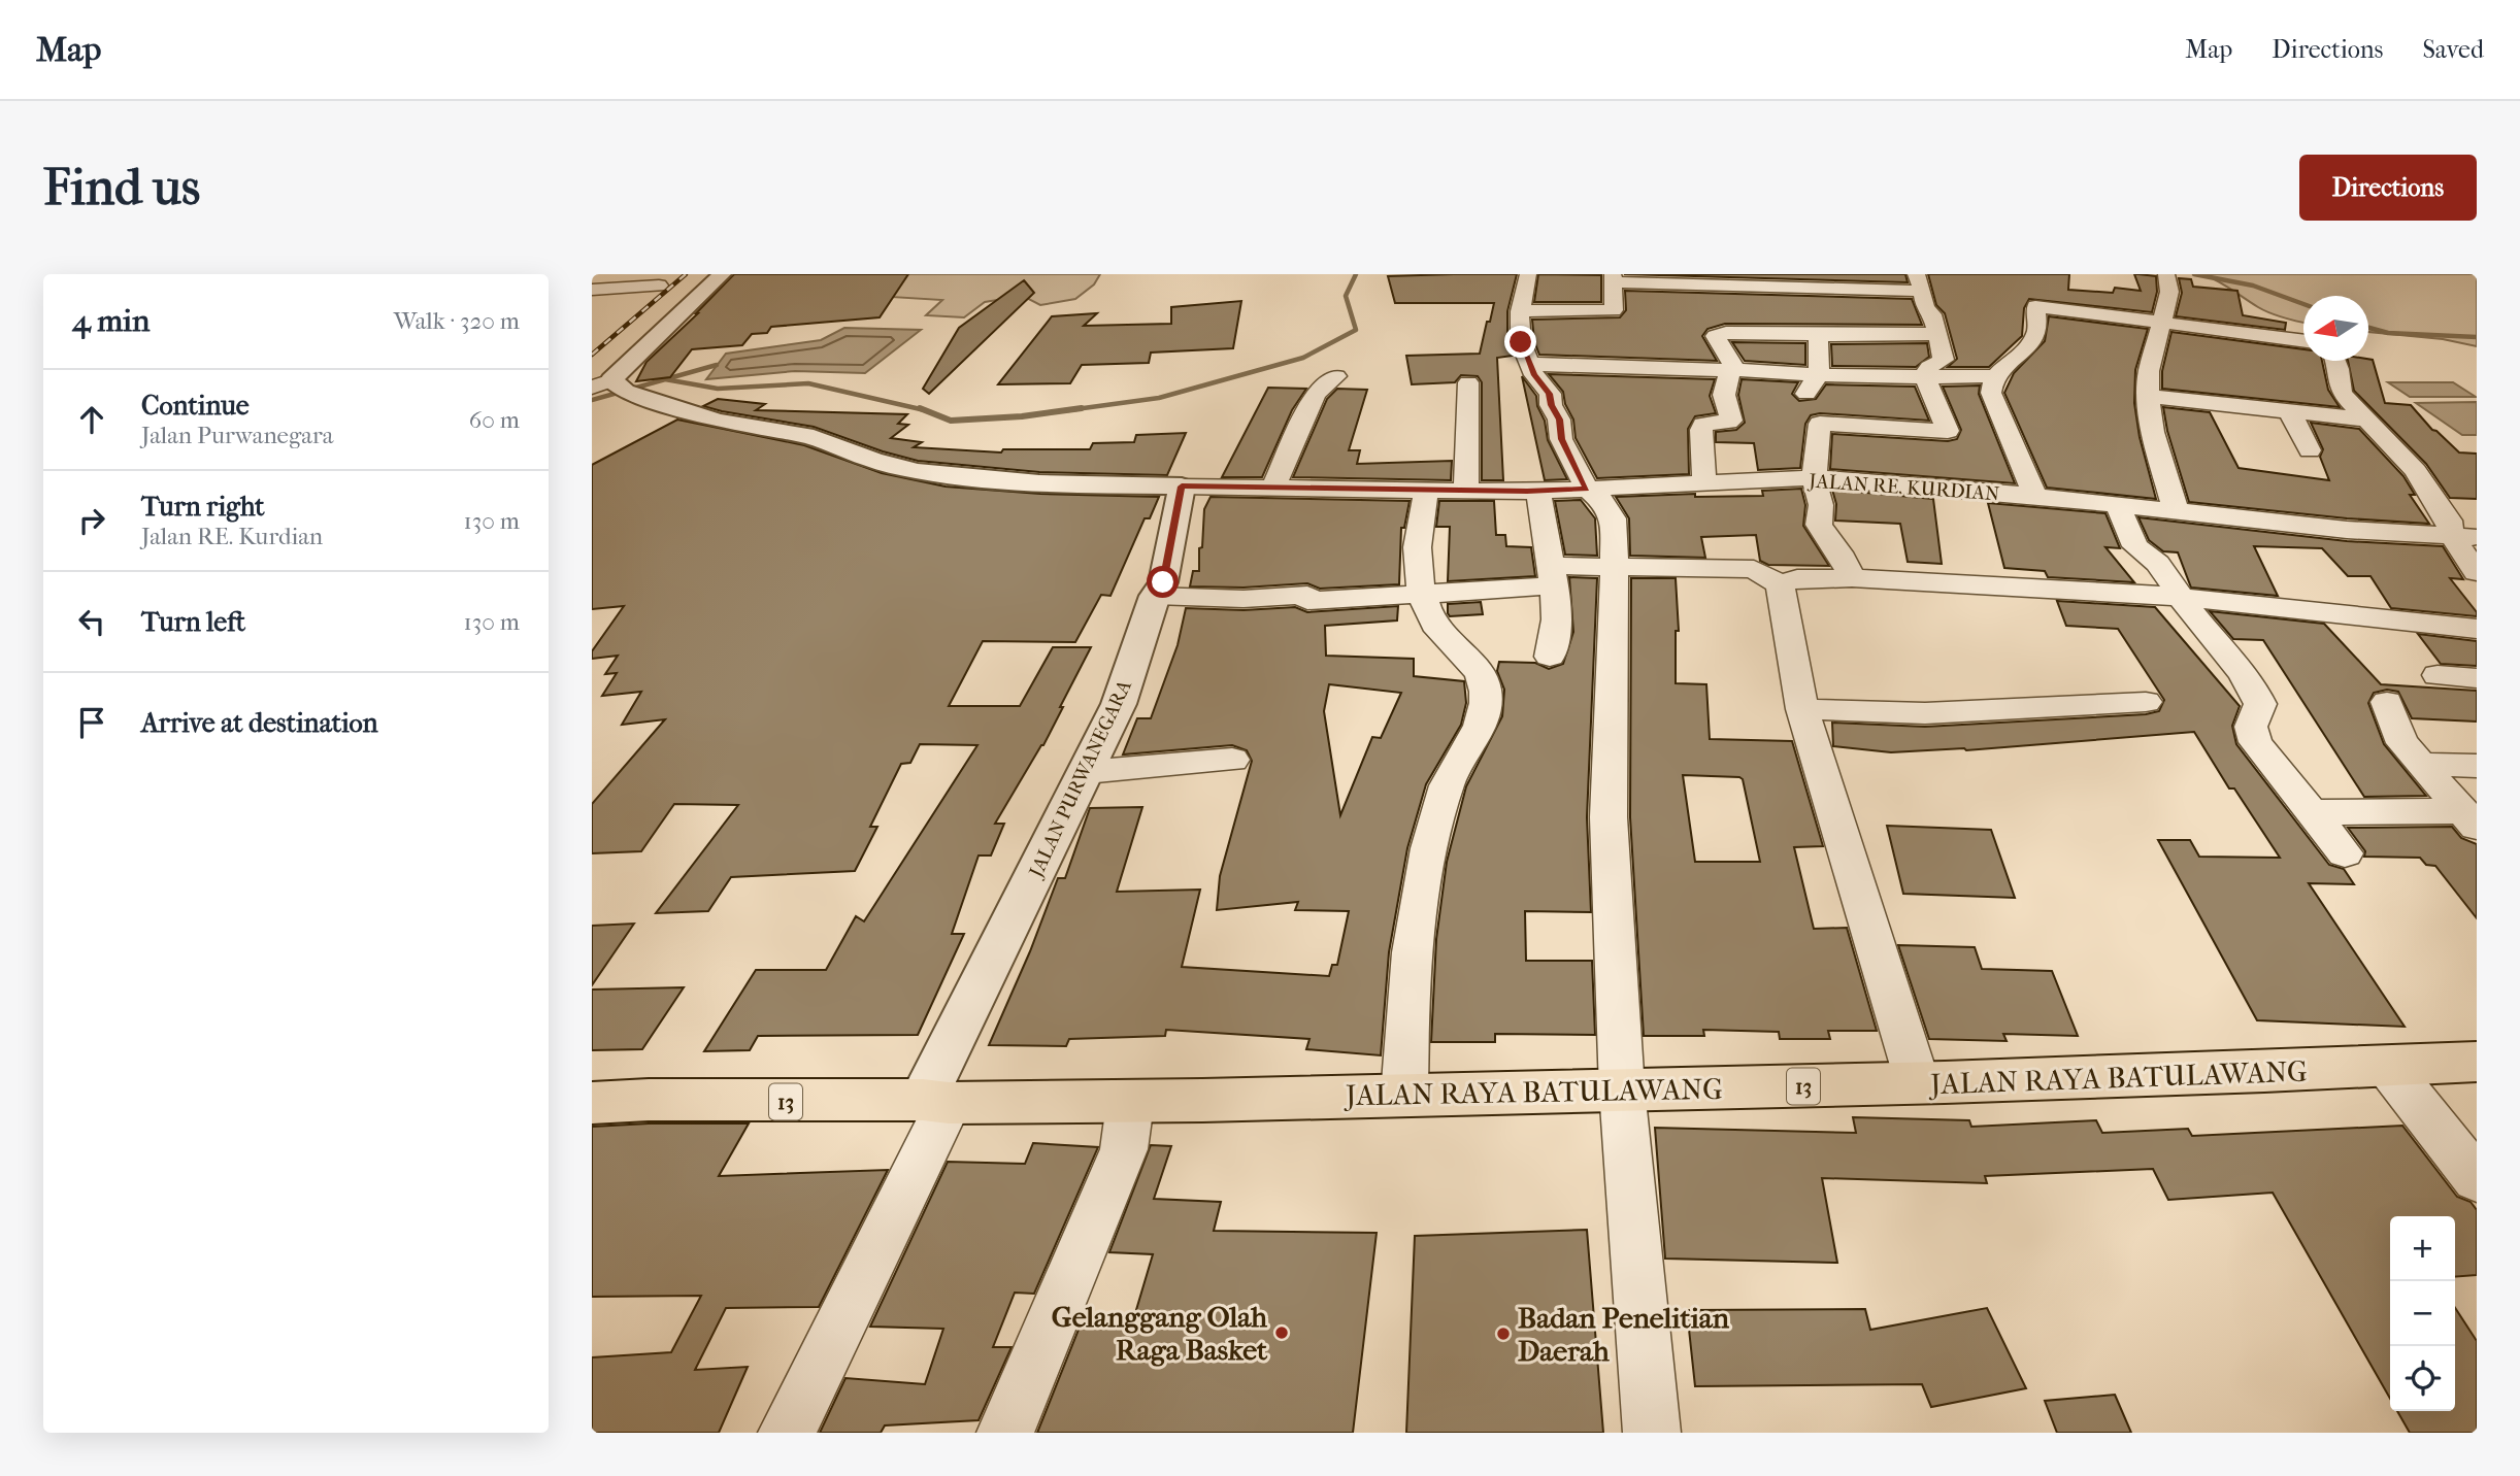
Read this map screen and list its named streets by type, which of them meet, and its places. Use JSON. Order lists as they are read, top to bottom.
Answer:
{
  "streets": {
    "highway": ["JALAN RAYA BATULAWANG", "13"],
    "street": ["JALAN RE. KURDIAN", "JALAN PURWANEGARA"]
  },
  "crossings": [
    ["JALAN RE. KURDIAN", "JALAN PURWANEGARA"],
    ["JALAN PURWANEGARA", "JALAN RAYA BATULAWANG"]
  ],
  "places": ["Gelanggang Olah Raga Basket", "Badan Penelitian Daerah"],
  "north": "left",
  "page": {
    "header": "Map",
    "nav": ["Map", "Directions", "Saved"],
    "buttons": "Directions",
    "title": "Find us",
    "heading": ["4 min", "Walk · 320 m"],
    "list": [
      ["Continue", "Jalan Purwanegara", "60 m"],
      ["Turn right", "Jalan RE. Kurdian", "130 m"],
      ["Turn left", "130 m"],
      "Arrive at destination"
    ],
    "map_buttons": ["+", "−"]
  }
}
